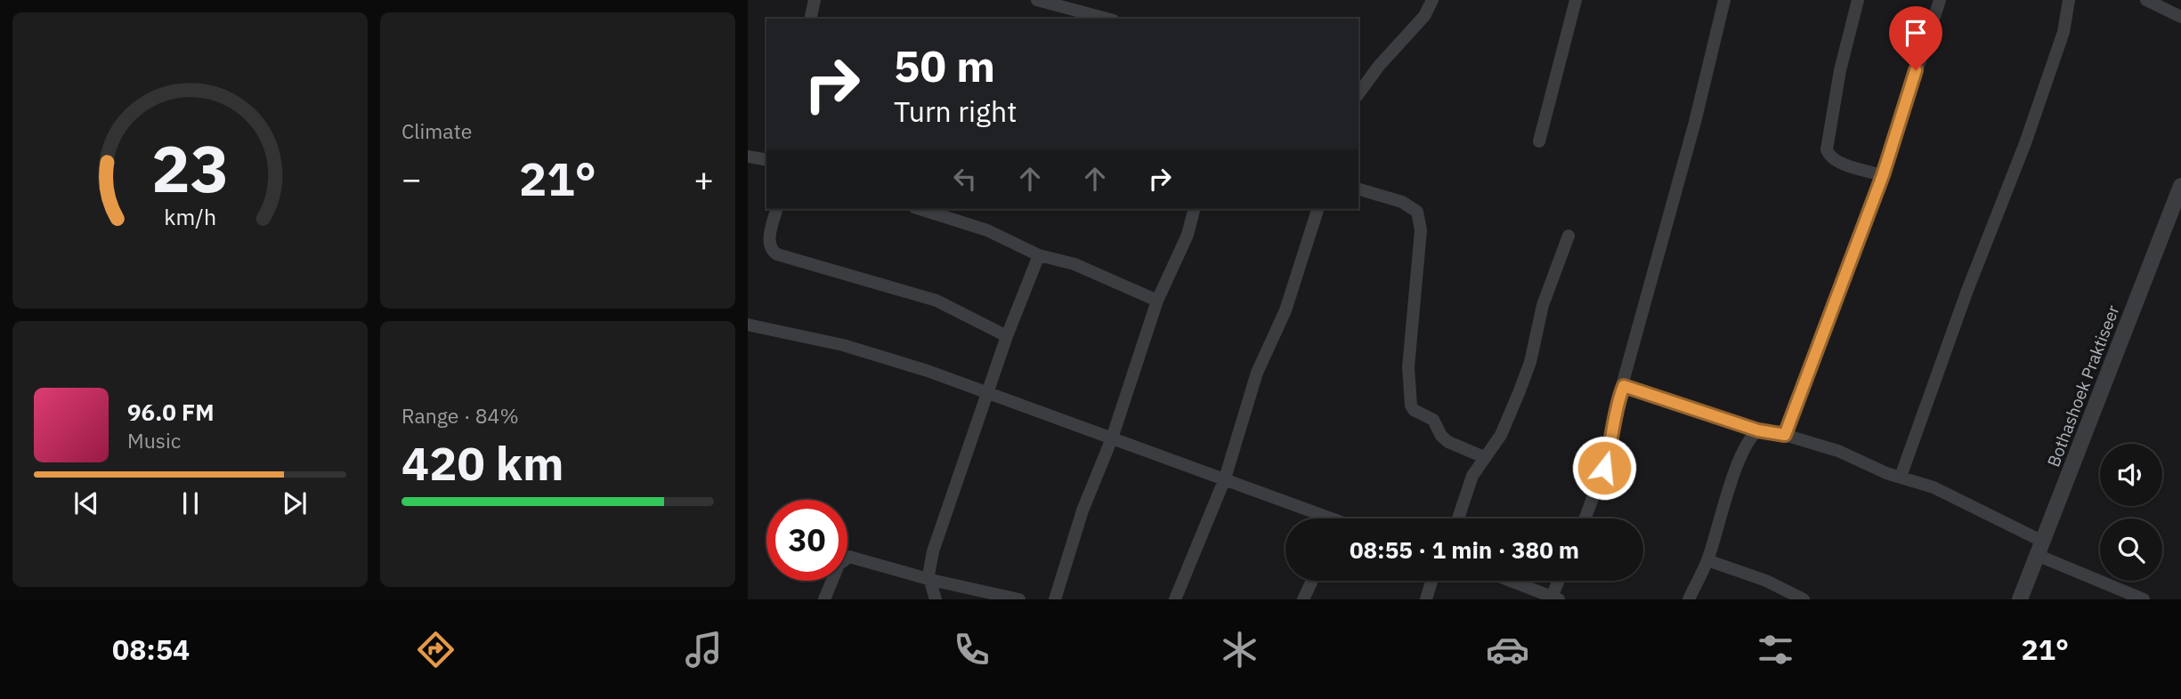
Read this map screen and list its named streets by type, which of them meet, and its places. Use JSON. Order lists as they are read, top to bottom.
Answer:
{
  "streets": {
    "street": ["Bothashoek Praktiseer"]
  },
  "page": {
    "tile": [
      "Climate",
      ["Range · 84%", "420 km"]
    ],
    "turn": ["50 m", "Turn right"],
    "heat": ["−", "21°", "+"],
    "song": ["96.0 FM", "Music"],
    "limit": "30",
    "trip": "08:55 · 1 min · 380 m",
    "tabs": ["08:54", "21°"],
    "gauge": ["23", "km/h"]
  }
}
